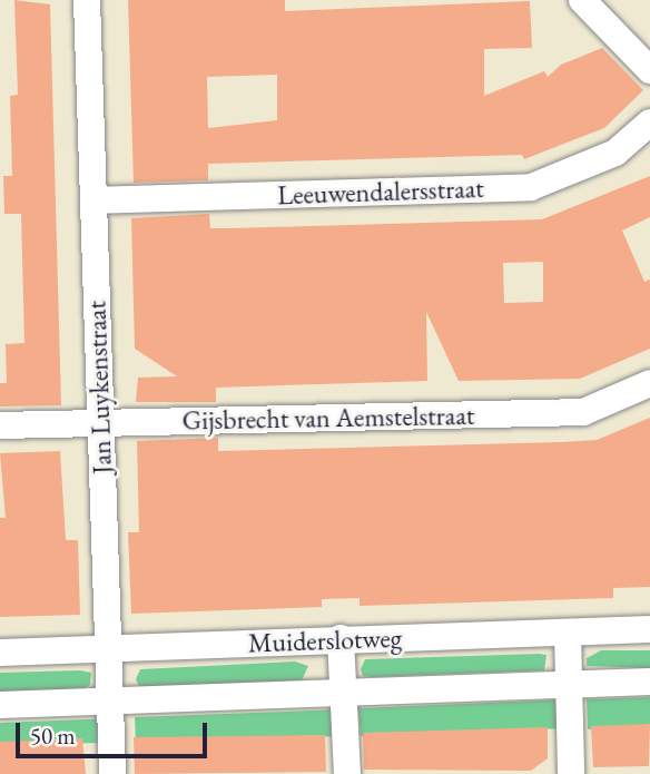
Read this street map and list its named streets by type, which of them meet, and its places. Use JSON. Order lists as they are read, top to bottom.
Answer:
{
  "streets": {
    "street": [
      "Leeuwendalersstraat",
      "Jan Luykenstraat",
      "Gijsbrecht van Aemstelstraat",
      "Muiderslotweg"
    ]
  },
  "crossings": [
    ["Leeuwendalersstraat", "Jan Luykenstraat"],
    ["Jan Luykenstraat", "Gijsbrecht van Aemstelstraat"],
    ["Jan Luykenstraat", "Muiderslotweg"]
  ],
  "scale_bar": "50 m"
}
